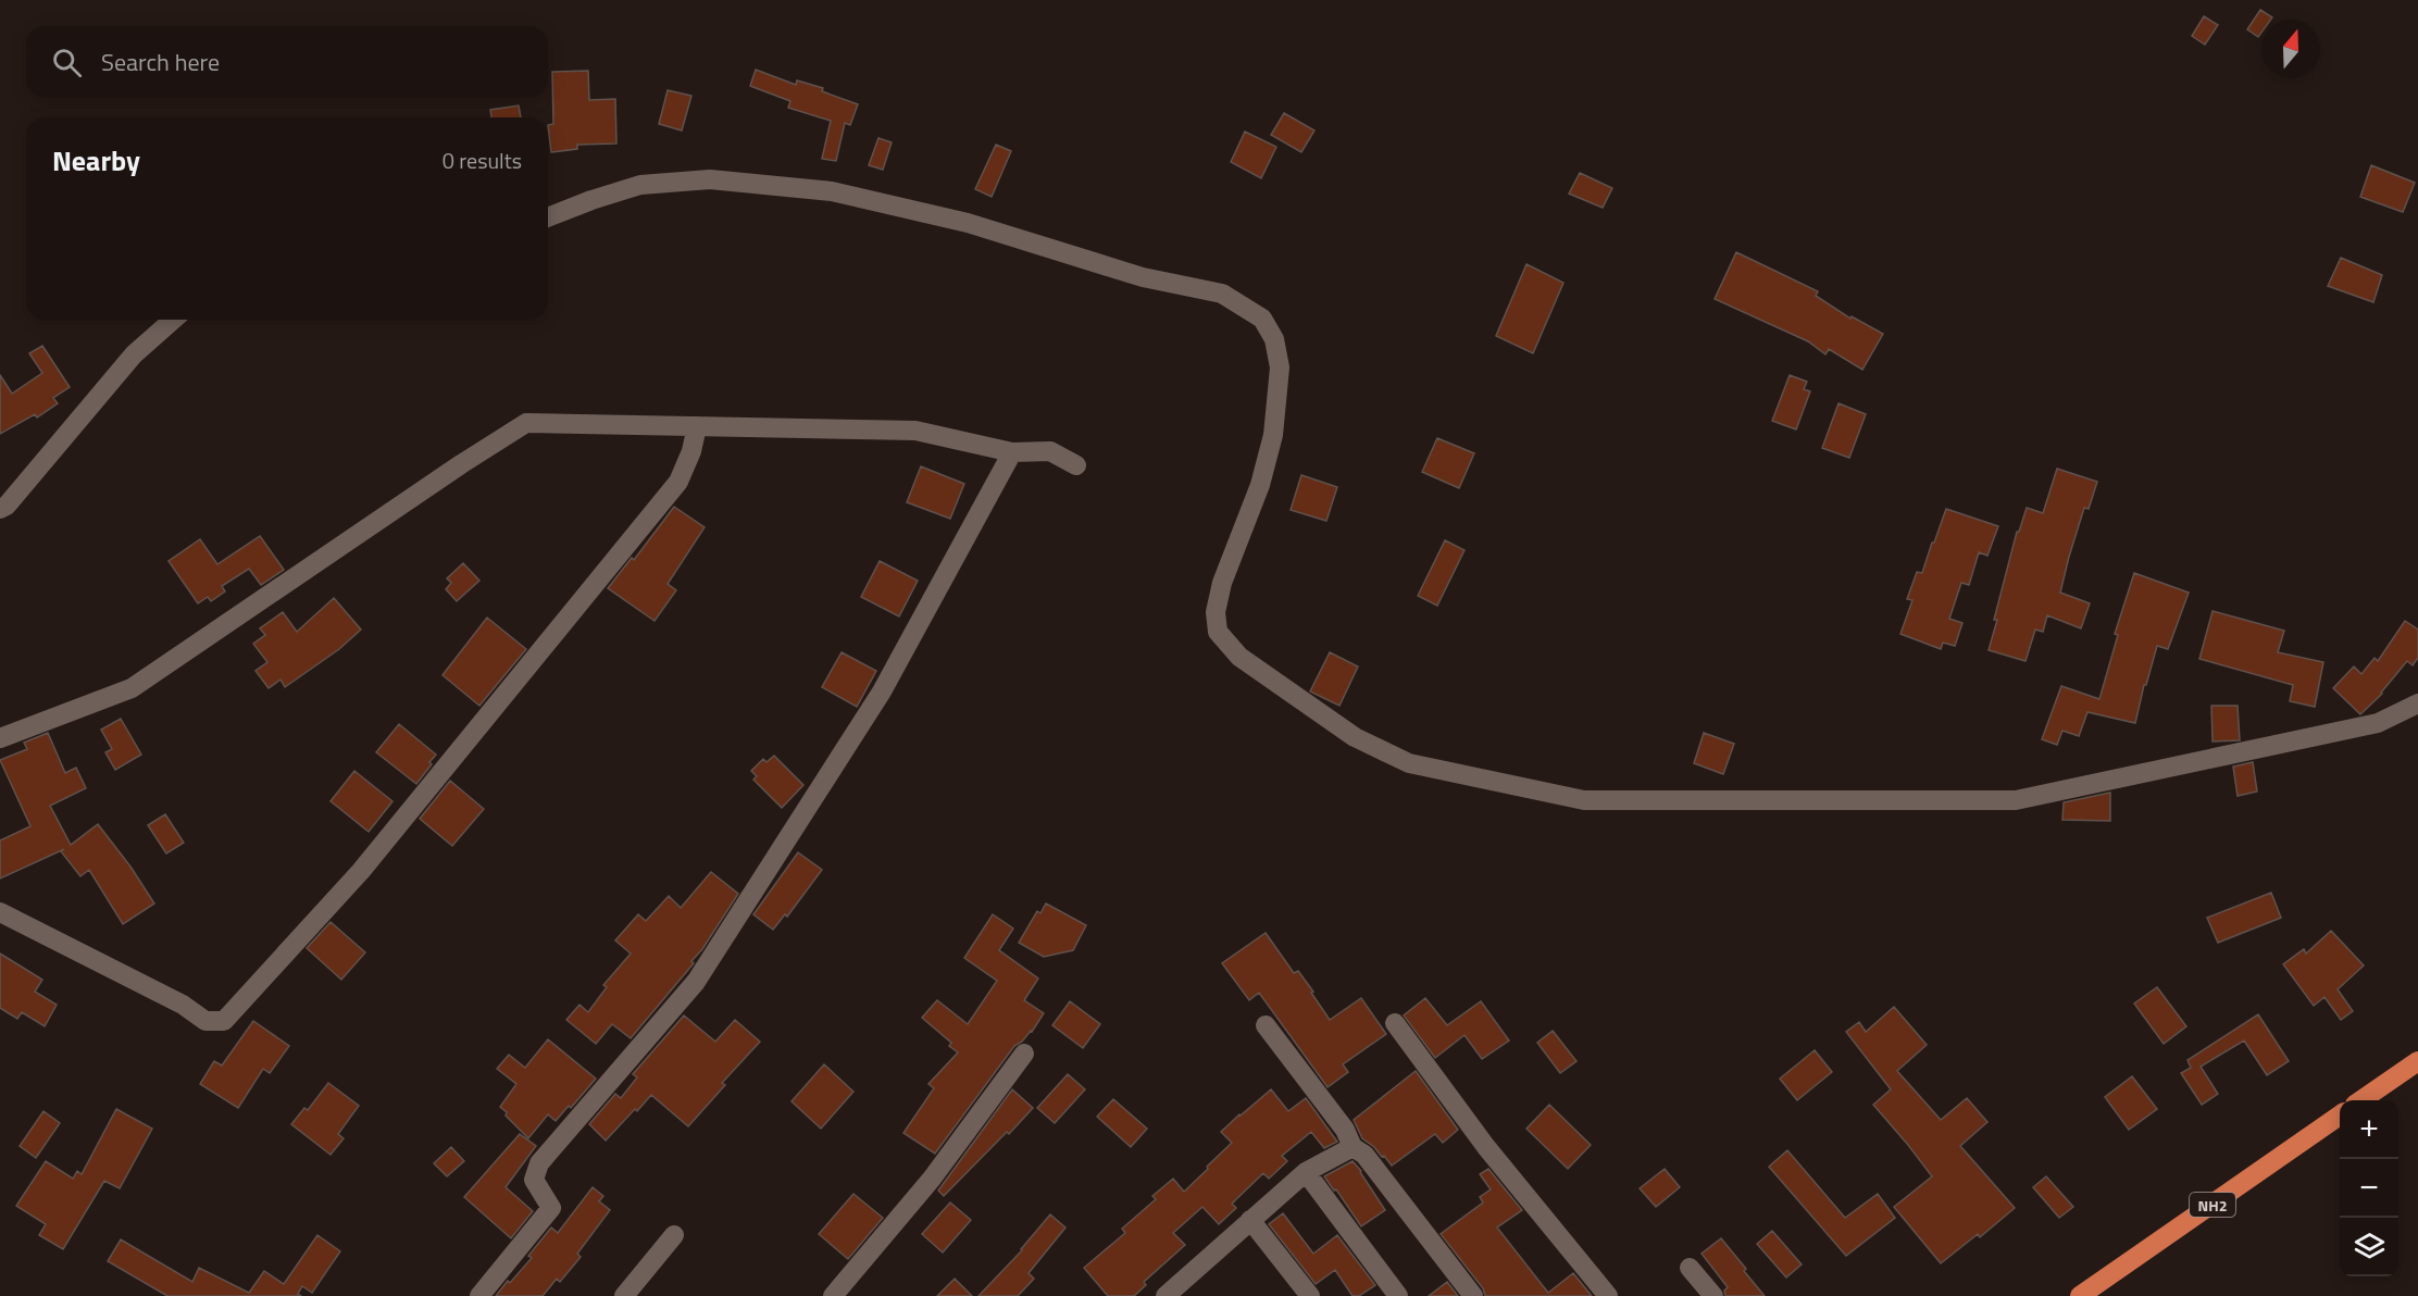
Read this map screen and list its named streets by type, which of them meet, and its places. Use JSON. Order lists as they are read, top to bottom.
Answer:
{
  "streets": {
    "highway": ["NH2"]
  },
  "north": "top",
  "page": {
    "search": "Search here",
    "heading": ["Nearby", "0 results"],
    "map_buttons": ["+", "−"]
  }
}
